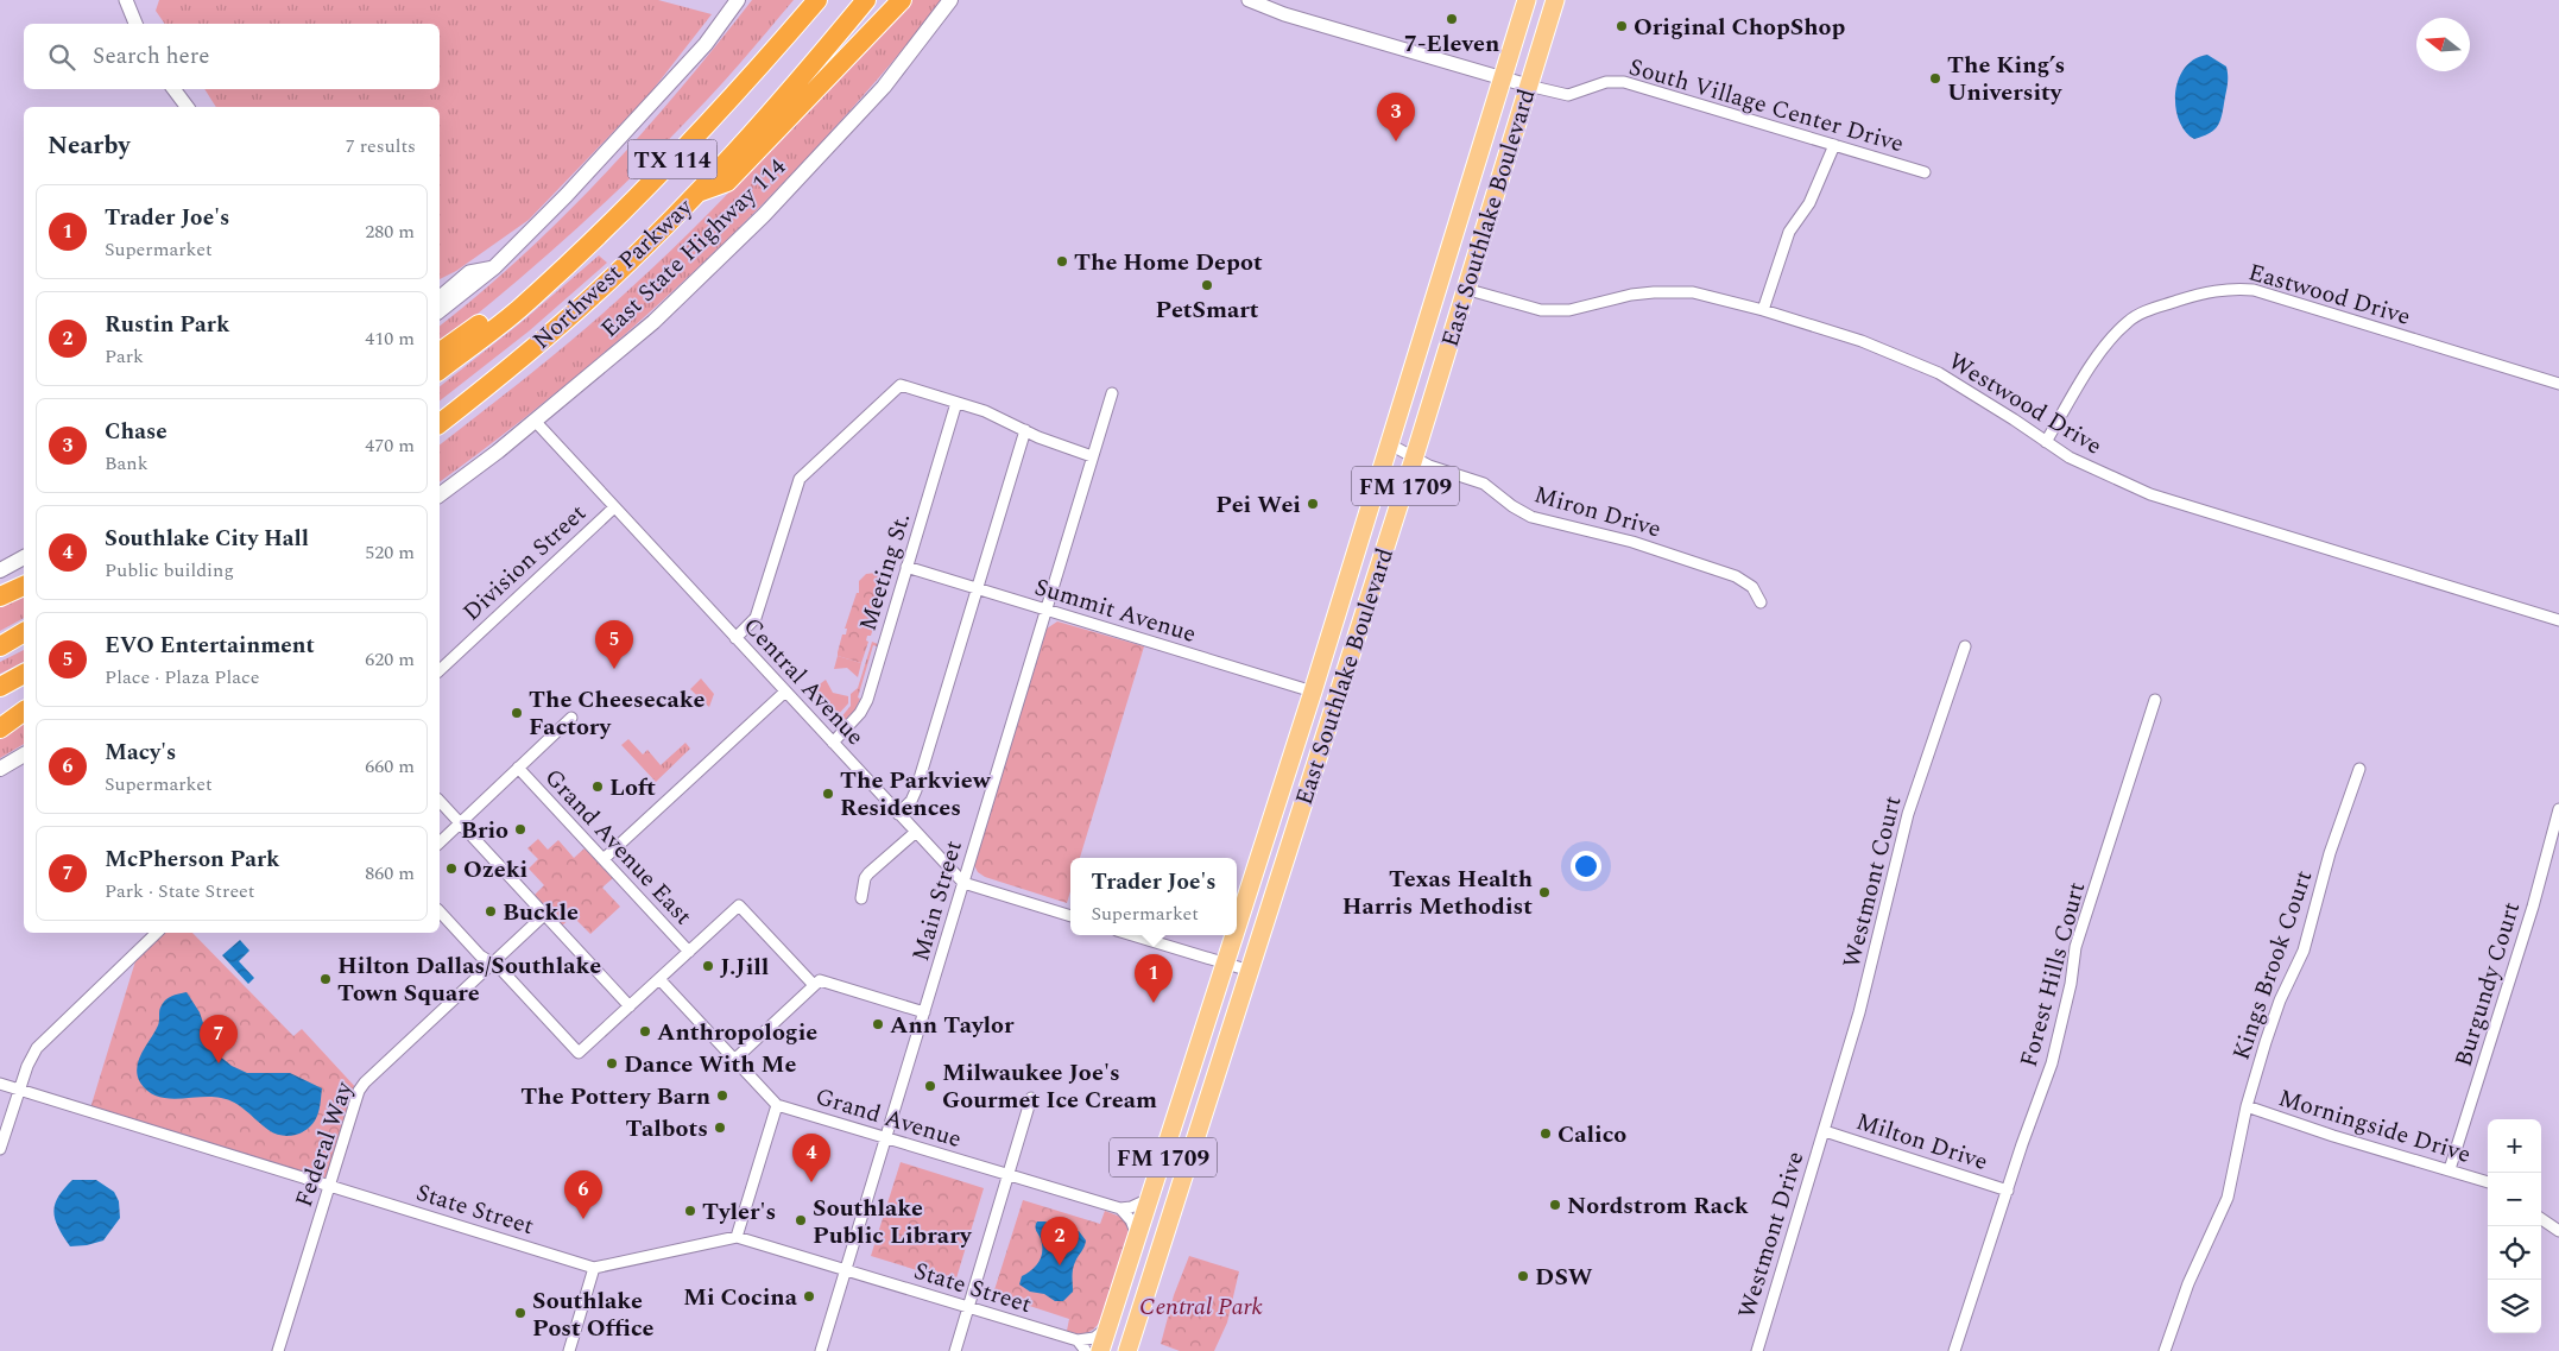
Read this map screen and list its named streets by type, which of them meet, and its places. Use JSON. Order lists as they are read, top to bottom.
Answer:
{
  "streets": {
    "highway": ["TX 114", "Northwest Parkway"],
    "main road": ["East Southlake Boulevard", "East State Highway 114", "FM 1709"],
    "street": [
      "South Village Center Drive",
      "Eastwood Drive",
      "Westwood Drive",
      "Miron Drive",
      "Division Street",
      "Meeting St.",
      "Summit Avenue",
      "Central Avenue",
      "Grand Avenue East",
      "Westmont Court",
      "Main Street",
      "Kings Brook Court",
      "Forest Hills Court",
      "Burgundy Court",
      "Grand Avenue",
      "Morningside Drive",
      "Milton Drive",
      "Federal Way",
      "State Street",
      "Westmont Drive"
    ]
  },
  "crossings": [
    ["South Village Center Drive", "East Southlake Boulevard"],
    ["East Southlake Boulevard", "Westwood Drive"],
    ["East Southlake Boulevard", "Miron Drive"],
    ["East Southlake Boulevard", "Summit Avenue"],
    ["East State Highway 114", "Central Avenue"],
    ["Eastwood Drive", "Westwood Drive"],
    ["Division Street", "Central Avenue"],
    ["Meeting St.", "Summit Avenue"],
    ["Meeting St.", "Central Avenue"],
    ["Summit Avenue", "Main Street"],
    ["Central Avenue", "Main Street"],
    ["Westmont Court", "Milton Drive"],
    ["Westmont Court", "Westmont Drive"],
    ["Main Street", "Grand Avenue"],
    ["Main Street", "State Street"],
    ["Kings Brook Court", "Morningside Drive"],
    ["Forest Hills Court", "Milton Drive"],
    ["Burgundy Court", "Morningside Drive"],
    ["Milton Drive", "Westmont Drive"],
    ["Federal Way", "State Street"]
  ],
  "parks": ["Central Park"],
  "places": [
    "7-Eleven",
    "Original ChopShop",
    "The King’s University",
    "The Home Depot",
    "PetSmart",
    "Pei Wei",
    "The Cheesecake Factory",
    "Loft",
    "The Parkview Residences",
    "Brio",
    "Ozeki",
    "Texas Health Harris Methodist",
    "Buckle",
    "J.Jill",
    "Hilton Dallas/Southlake Town Square",
    "Ann Taylor",
    "Anthropologie",
    "Dance With Me",
    "Milwaukee Joe's Gourmet Ice Cream",
    "The Pottery Barn",
    "Talbots",
    "Calico",
    "Nordstrom Rack",
    "Tyler's",
    "Southlake Public Library",
    "DSW",
    "Mi Cocina",
    "Southlake Post Office"
  ],
  "north": "left",
  "page": {
    "search": "Search here",
    "pins": [
      "3",
      "5",
      "1",
      "7",
      "4",
      "6",
      "2"
    ],
    "heading": ["Nearby", "7 results"],
    "list": [
      {
        "mark": "1",
        "name": "Trader Joe's",
        "note": "Supermarket",
        "value": "280 m"
      },
      {
        "mark": "2",
        "name": "Rustin Park",
        "note": "Park",
        "value": "410 m"
      },
      {
        "mark": "3",
        "name": "Chase",
        "note": "Bank",
        "value": "470 m"
      },
      {
        "mark": "4",
        "name": "Southlake City Hall",
        "note": "Public building",
        "value": "520 m"
      },
      {
        "mark": "5",
        "name": "EVO Entertainment",
        "note": "Place · Plaza Place",
        "value": "620 m"
      },
      {
        "mark": "6",
        "name": "Macy's",
        "note": "Supermarket",
        "value": "660 m"
      },
      {
        "mark": "7",
        "name": "McPherson Park",
        "note": "Park · State Street",
        "value": "860 m"
      }
    ],
    "popup": ["Trader Joe's", "Supermarket"],
    "map_buttons": ["+", "−"]
  }
}
